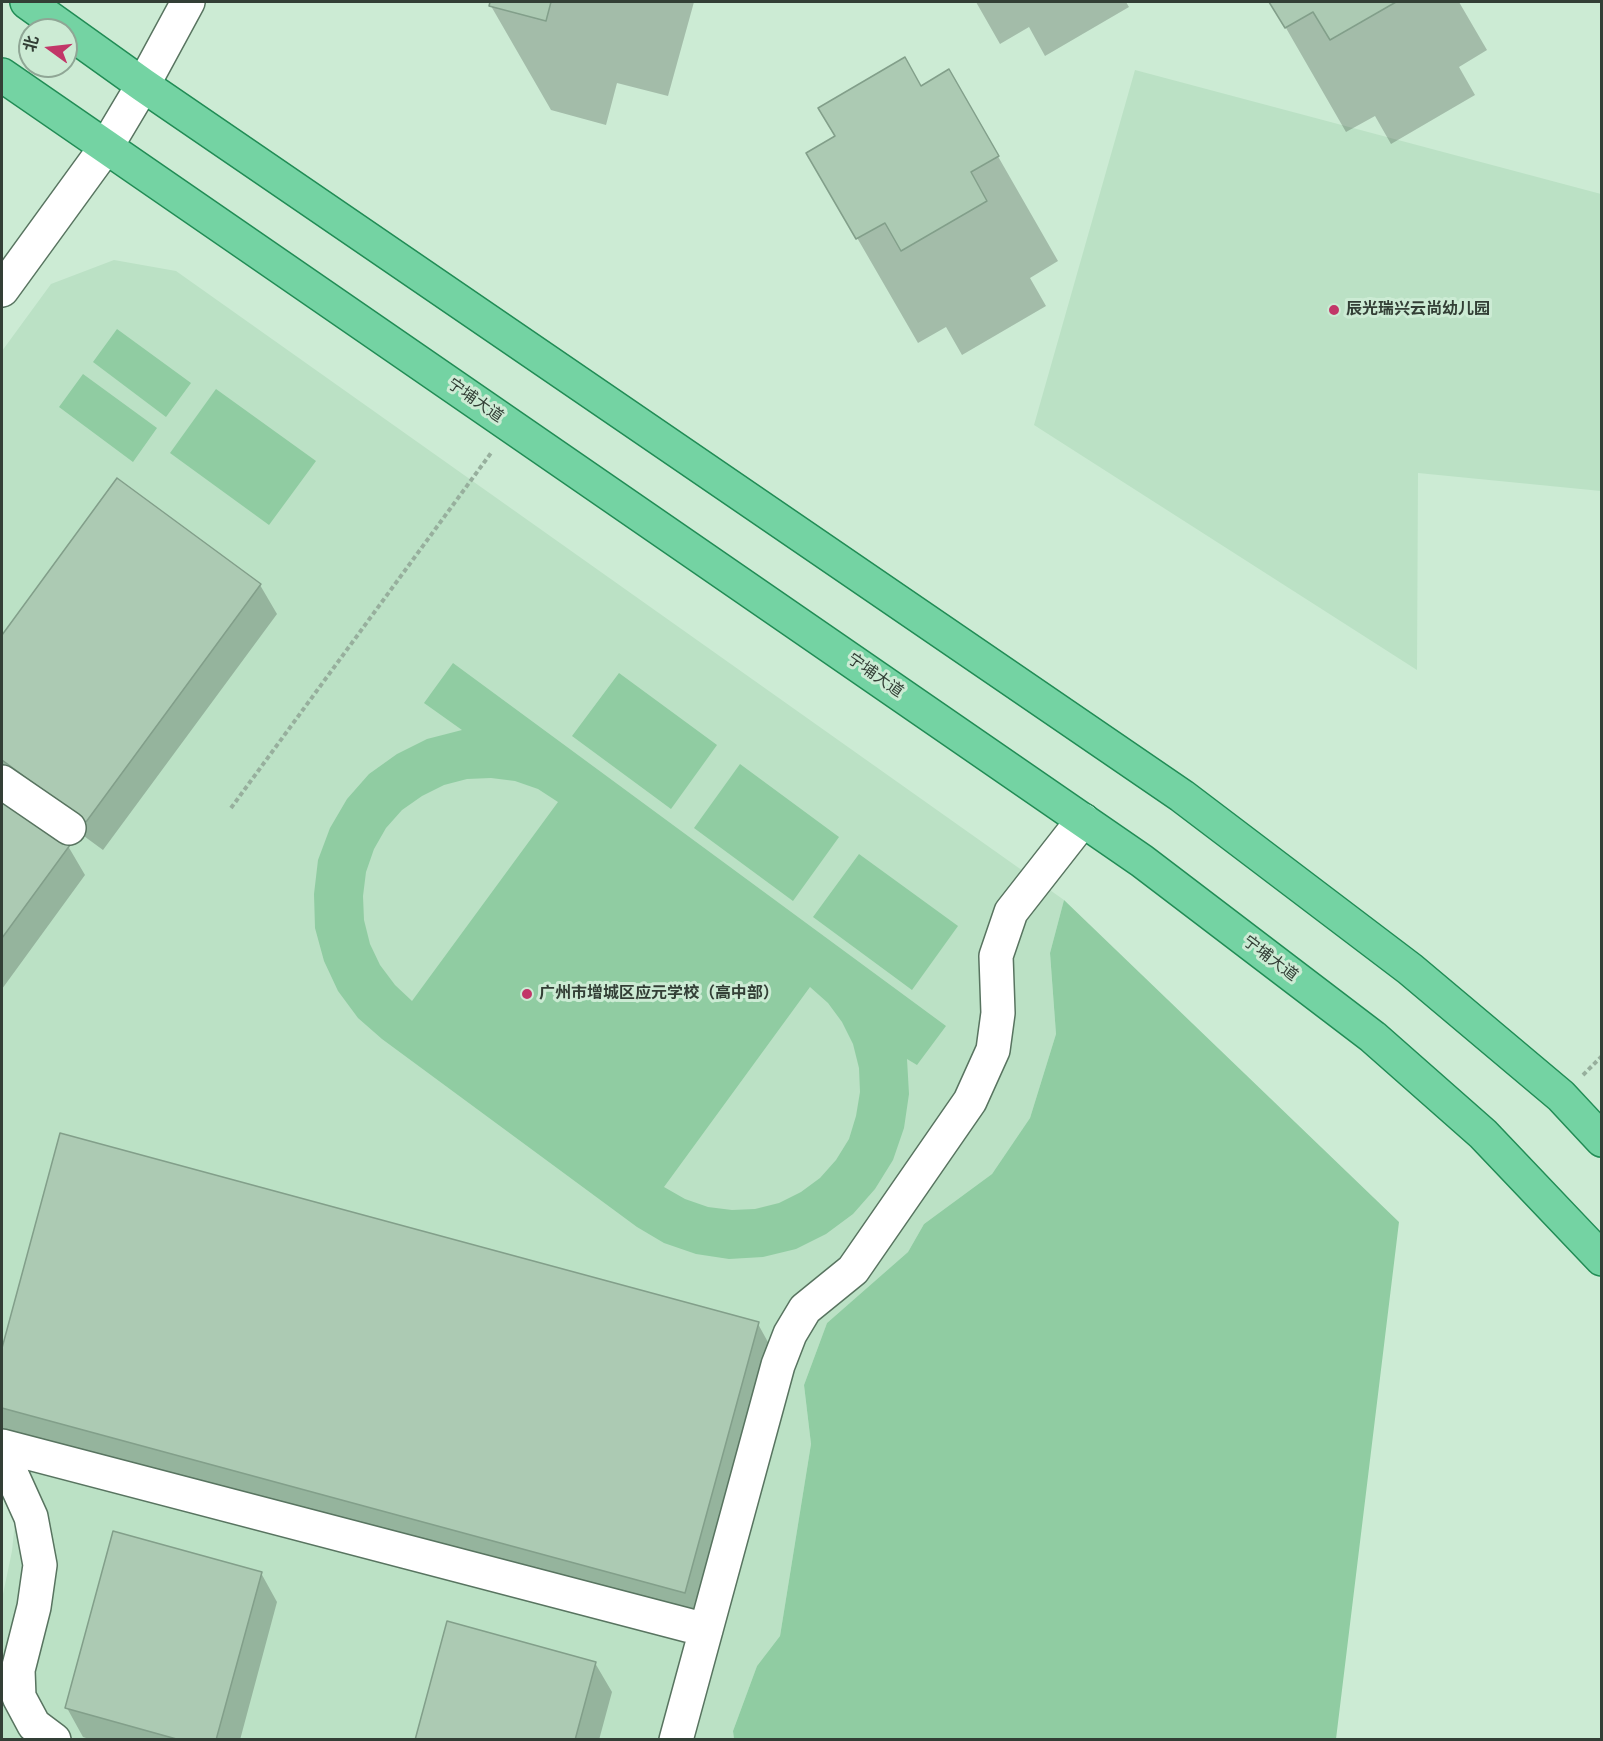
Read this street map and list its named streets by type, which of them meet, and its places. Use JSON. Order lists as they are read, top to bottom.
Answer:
{
  "streets": {
    "main road": ["宁埔大道"]
  },
  "places": ["辰光瑞兴云尚幼儿园", "广州市增城区应元学校（高中部）"],
  "north": "left"
}
